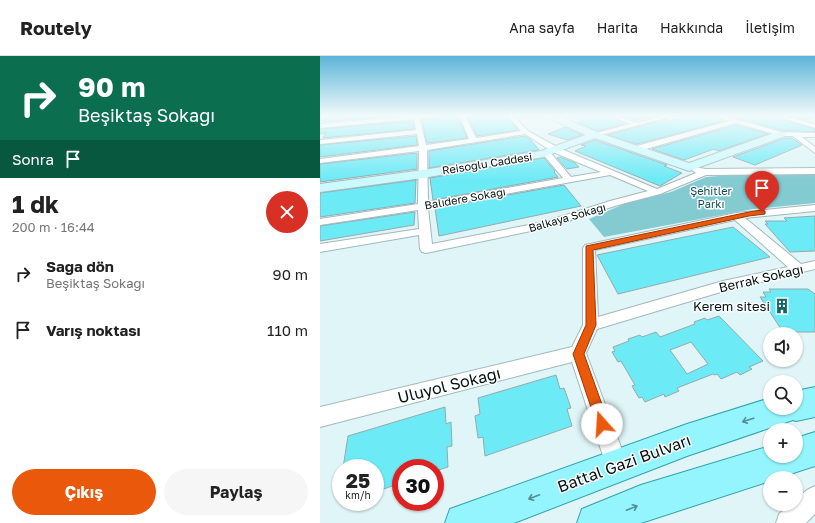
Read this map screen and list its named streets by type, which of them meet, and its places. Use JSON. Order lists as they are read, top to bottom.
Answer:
{
  "streets": {
    "main road": ["Battal Gazi Bulvarı"],
    "street": [
      "Reisoğlu Caddesi",
      "Balıdere Sokağı",
      "Balkaya Sokağı",
      "Berrak Sokağı",
      "Uluyol Sokağı"
    ]
  },
  "parks": ["Şehitler Parkı"],
  "places": {
    "building": ["Kerem sitesi"]
  },
  "page": {
    "header": "Routely",
    "nav": [
      "Ana sayfa",
      "Harita",
      "Hakkında",
      "İletişim"
    ],
    "turn": ["90 m", "Beşiktaş Sokağı"],
    "then": "Sonra",
    "heading": ["1 dk", "200 m · 16:44"],
    "list": [
      {
        "name": "Sağa dön",
        "note": "Beşiktaş Sokağı",
        "value": "90 m"
      },
      {
        "name": "Varış noktası",
        "value": "110 m"
      }
    ],
    "map_buttons": ["+", "−"],
    "speed": "25 km/h",
    "limit": "30",
    "buttons": ["Çıkış", "Paylaş"]
  }
}
